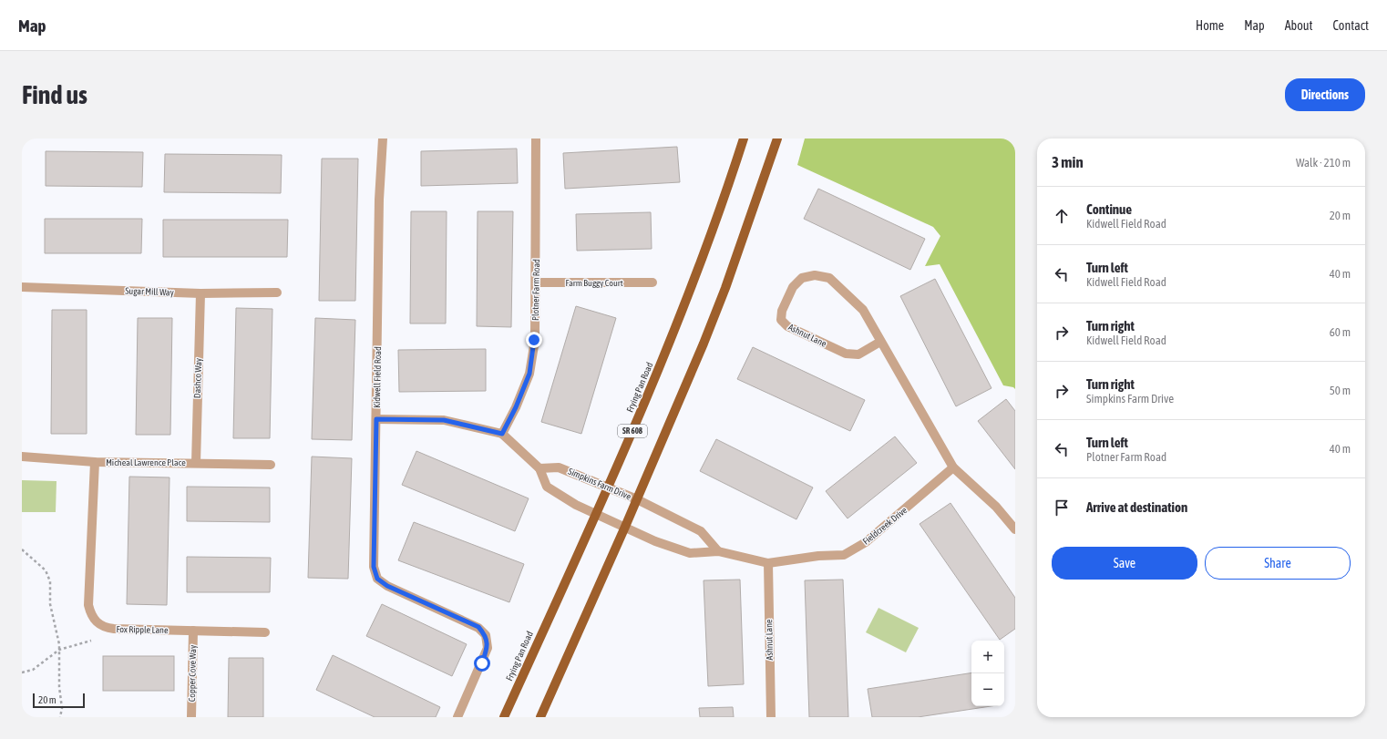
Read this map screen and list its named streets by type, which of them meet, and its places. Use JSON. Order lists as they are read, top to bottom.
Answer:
{
  "streets": {
    "main road": ["Frying Pan Road", "SR 608"],
    "street": [
      "Farm Buggy Court",
      "Plotner Farm Road",
      "Sugar Mill Way",
      "Ashnut Lane",
      "Kidwell Field Road",
      "Dashco Way",
      "Micheal Lawrence Place",
      "Simpkins Farm Drive",
      "Fieldcreek Drive",
      "Fox Ripple Lane",
      "Copper Cove Way"
    ]
  },
  "crossings": [
    ["Farm Buggy Court", "Plotner Farm Road"],
    ["Sugar Mill Way", "Dashco Way"],
    ["Ashnut Lane", "Fieldcreek Drive"],
    ["Dashco Way", "Micheal Lawrence Place"],
    ["Frying Pan Road", "Simpkins Farm Drive"],
    ["Frying Pan Road", "Fieldcreek Drive"],
    ["Micheal Lawrence Place", "Fox Ripple Lane"],
    ["Fox Ripple Lane", "Copper Cove Way"]
  ],
  "scale_bar": "20 m",
  "page": {
    "header": "Map",
    "nav": [
      "Home",
      "Map",
      "About",
      "Contact"
    ],
    "buttons": [
      "Directions",
      ["Save", "Share"]
    ],
    "title": "Find us",
    "heading": ["3 min", "Walk · 210 m"],
    "list": [
      ["Continue", "Kidwell Field Road", "20 m"],
      ["Turn left", "Kidwell Field Road", "40 m"],
      ["Turn right", "Kidwell Field Road", "60 m"],
      ["Turn right", "Simpkins Farm Drive", "50 m"],
      ["Turn left", "Plotner Farm Road", "40 m"],
      "Arrive at destination"
    ],
    "map_buttons": ["+", "−"],
    "scale": "20 m"
  }
}
